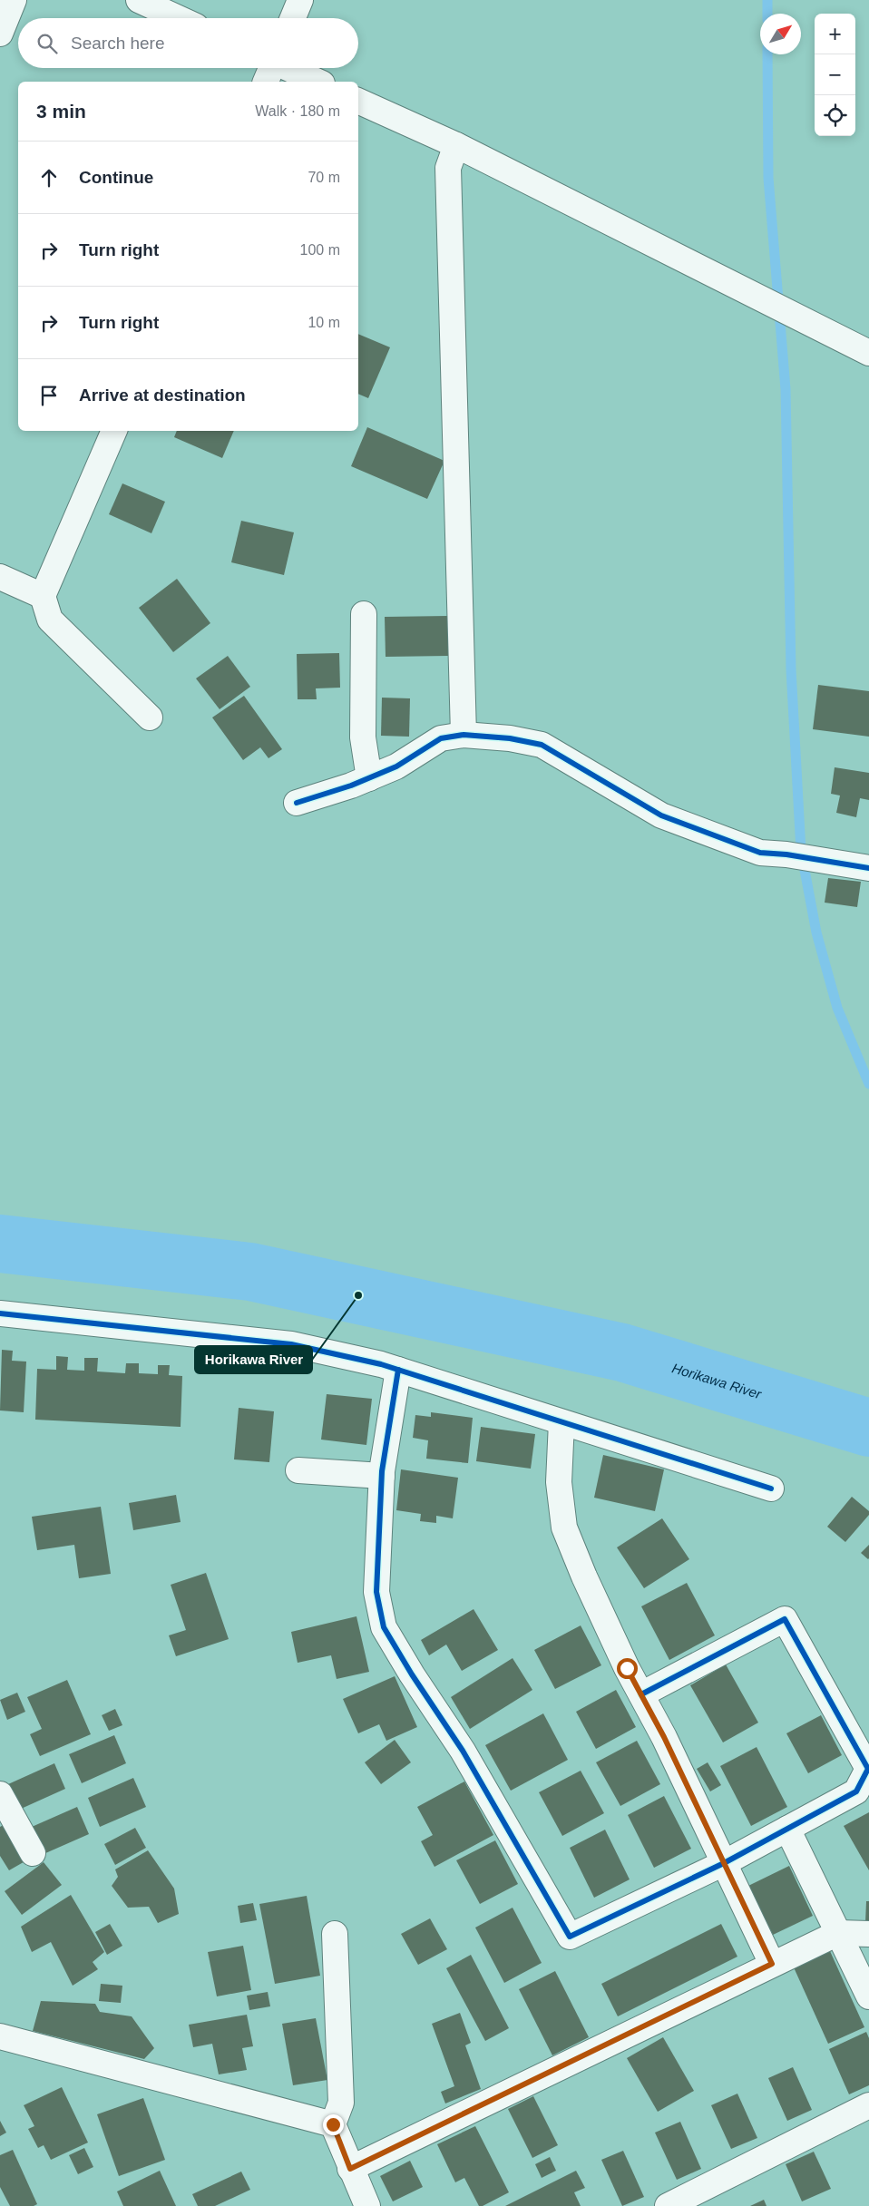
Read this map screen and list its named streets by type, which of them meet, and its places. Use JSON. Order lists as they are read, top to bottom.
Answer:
{
  "water": ["Horikawa River"],
  "places": ["Horikawa River"],
  "north": "top right",
  "page": {
    "map_buttons": ["+", "−"],
    "search": "Search here",
    "heading": ["3 min", "Walk · 180 m"],
    "list": [
      ["Continue", "70 m"],
      ["Turn right", "100 m"],
      ["Turn right", "10 m"],
      "Arrive at destination"
    ]
  }
}
